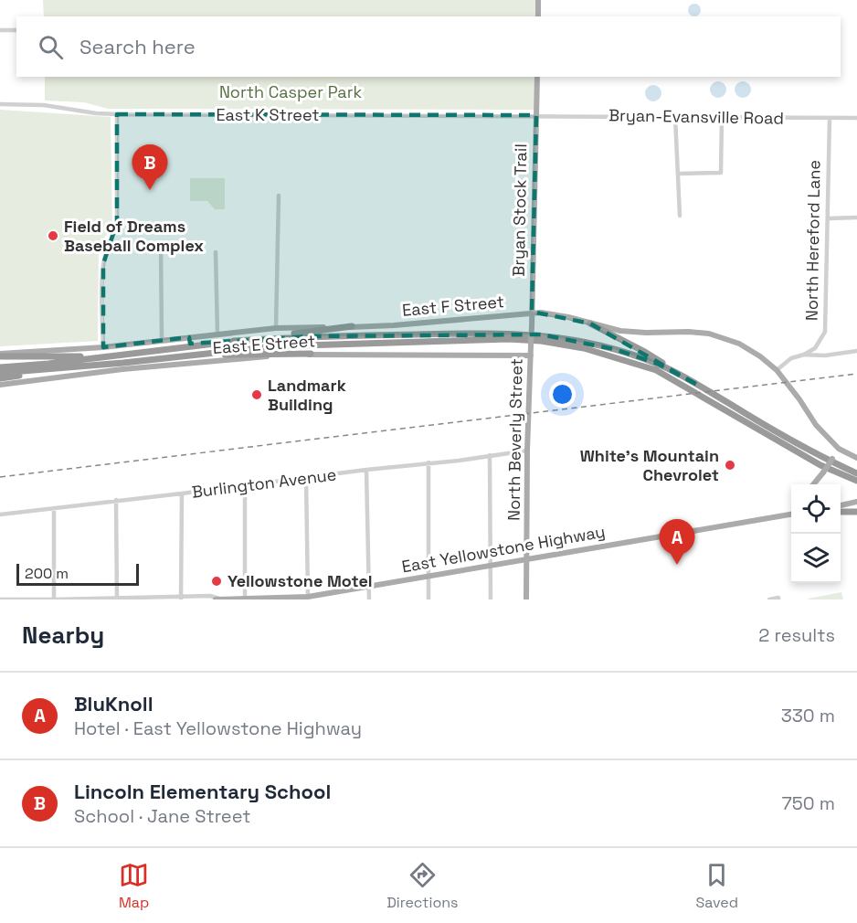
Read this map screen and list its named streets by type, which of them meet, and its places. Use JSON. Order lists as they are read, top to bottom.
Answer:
{
  "streets": {
    "main road": [
      "Bryan Stock Trail",
      "East F Street",
      "East E Street",
      "North Beverly Street",
      "East Yellowstone Highway"
    ],
    "street": [
      "East K Street",
      "Bryan-Evansville Road",
      "North Hereford Lane",
      "Burlington Avenue"
    ]
  },
  "crossings": [
    ["East K Street", "Bryan-Evansville Road"],
    ["East K Street", "Bryan Stock Trail"],
    ["Bryan-Evansville Road", "Bryan Stock Trail"],
    ["Bryan-Evansville Road", "North Hereford Lane"],
    ["Bryan Stock Trail", "East F Street"],
    ["Bryan Stock Trail", "North Beverly Street"],
    ["North Hereford Lane", "East F Street"],
    ["East E Street", "North Beverly Street"],
    ["North Beverly Street", "Burlington Avenue"],
    ["North Beverly Street", "East Yellowstone Highway"]
  ],
  "parks": ["North Casper Park"],
  "places": [
    "Field of Dreams Baseball Complex",
    "Landmark Building",
    "White's Mountain Chevrolet",
    "Yellowstone Motel"
  ],
  "scale_bar": "200 m",
  "page": {
    "search": "Search here",
    "pins": ["B", "A"],
    "scale": "200 m",
    "heading": ["Nearby", "2 results"],
    "list": [
      {
        "mark": "A",
        "name": "BluKnoll",
        "note": "Hotel · East Yellowstone Highway",
        "value": "330 m"
      },
      {
        "mark": "B",
        "name": "Lincoln Elementary School",
        "note": "School · Jane Street",
        "value": "750 m"
      }
    ],
    "nav": ["Map", "Directions", "Saved"]
  }
}
